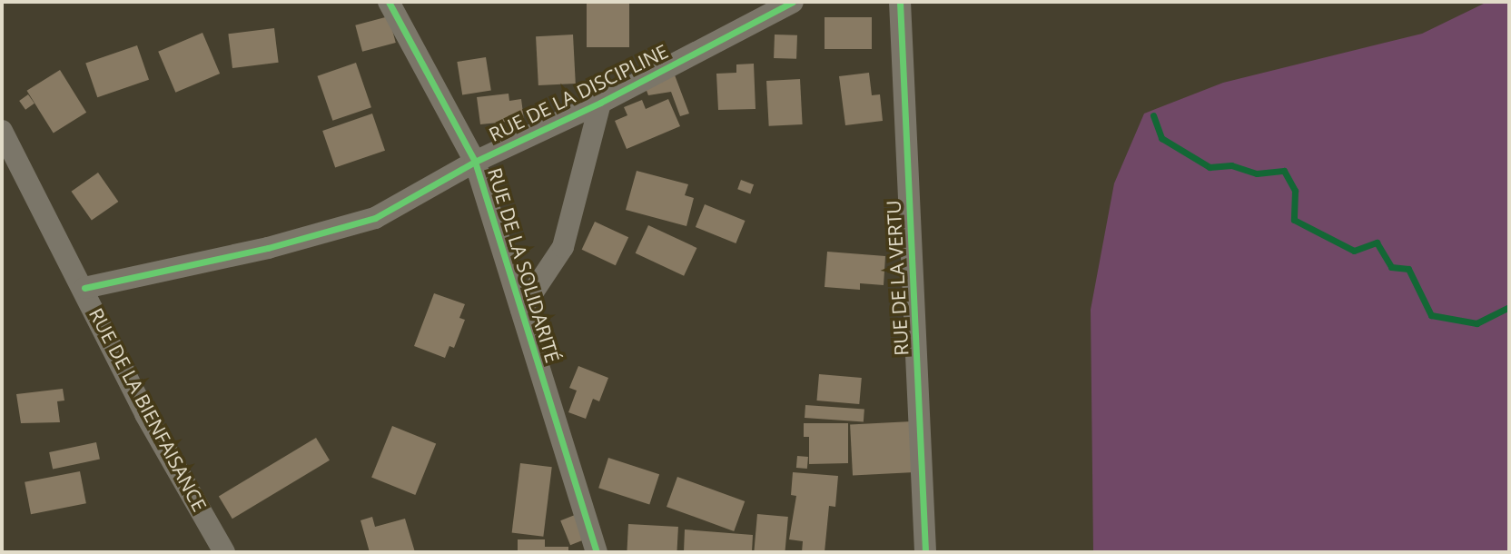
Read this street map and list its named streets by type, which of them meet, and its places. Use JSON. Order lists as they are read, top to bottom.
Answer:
{
  "streets": {
    "street": [
      "RUE DE LA DISCIPLINE",
      "RUE DE LA SOLIDARITÉ",
      "RUE DE LA VERTU",
      "RUE DE LA BIENFAISANCE"
    ]
  },
  "crossings": [
    ["RUE DE LA DISCIPLINE", "RUE DE LA SOLIDARITÉ"],
    ["RUE DE LA DISCIPLINE", "RUE DE LA BIENFAISANCE"]
  ]
}
